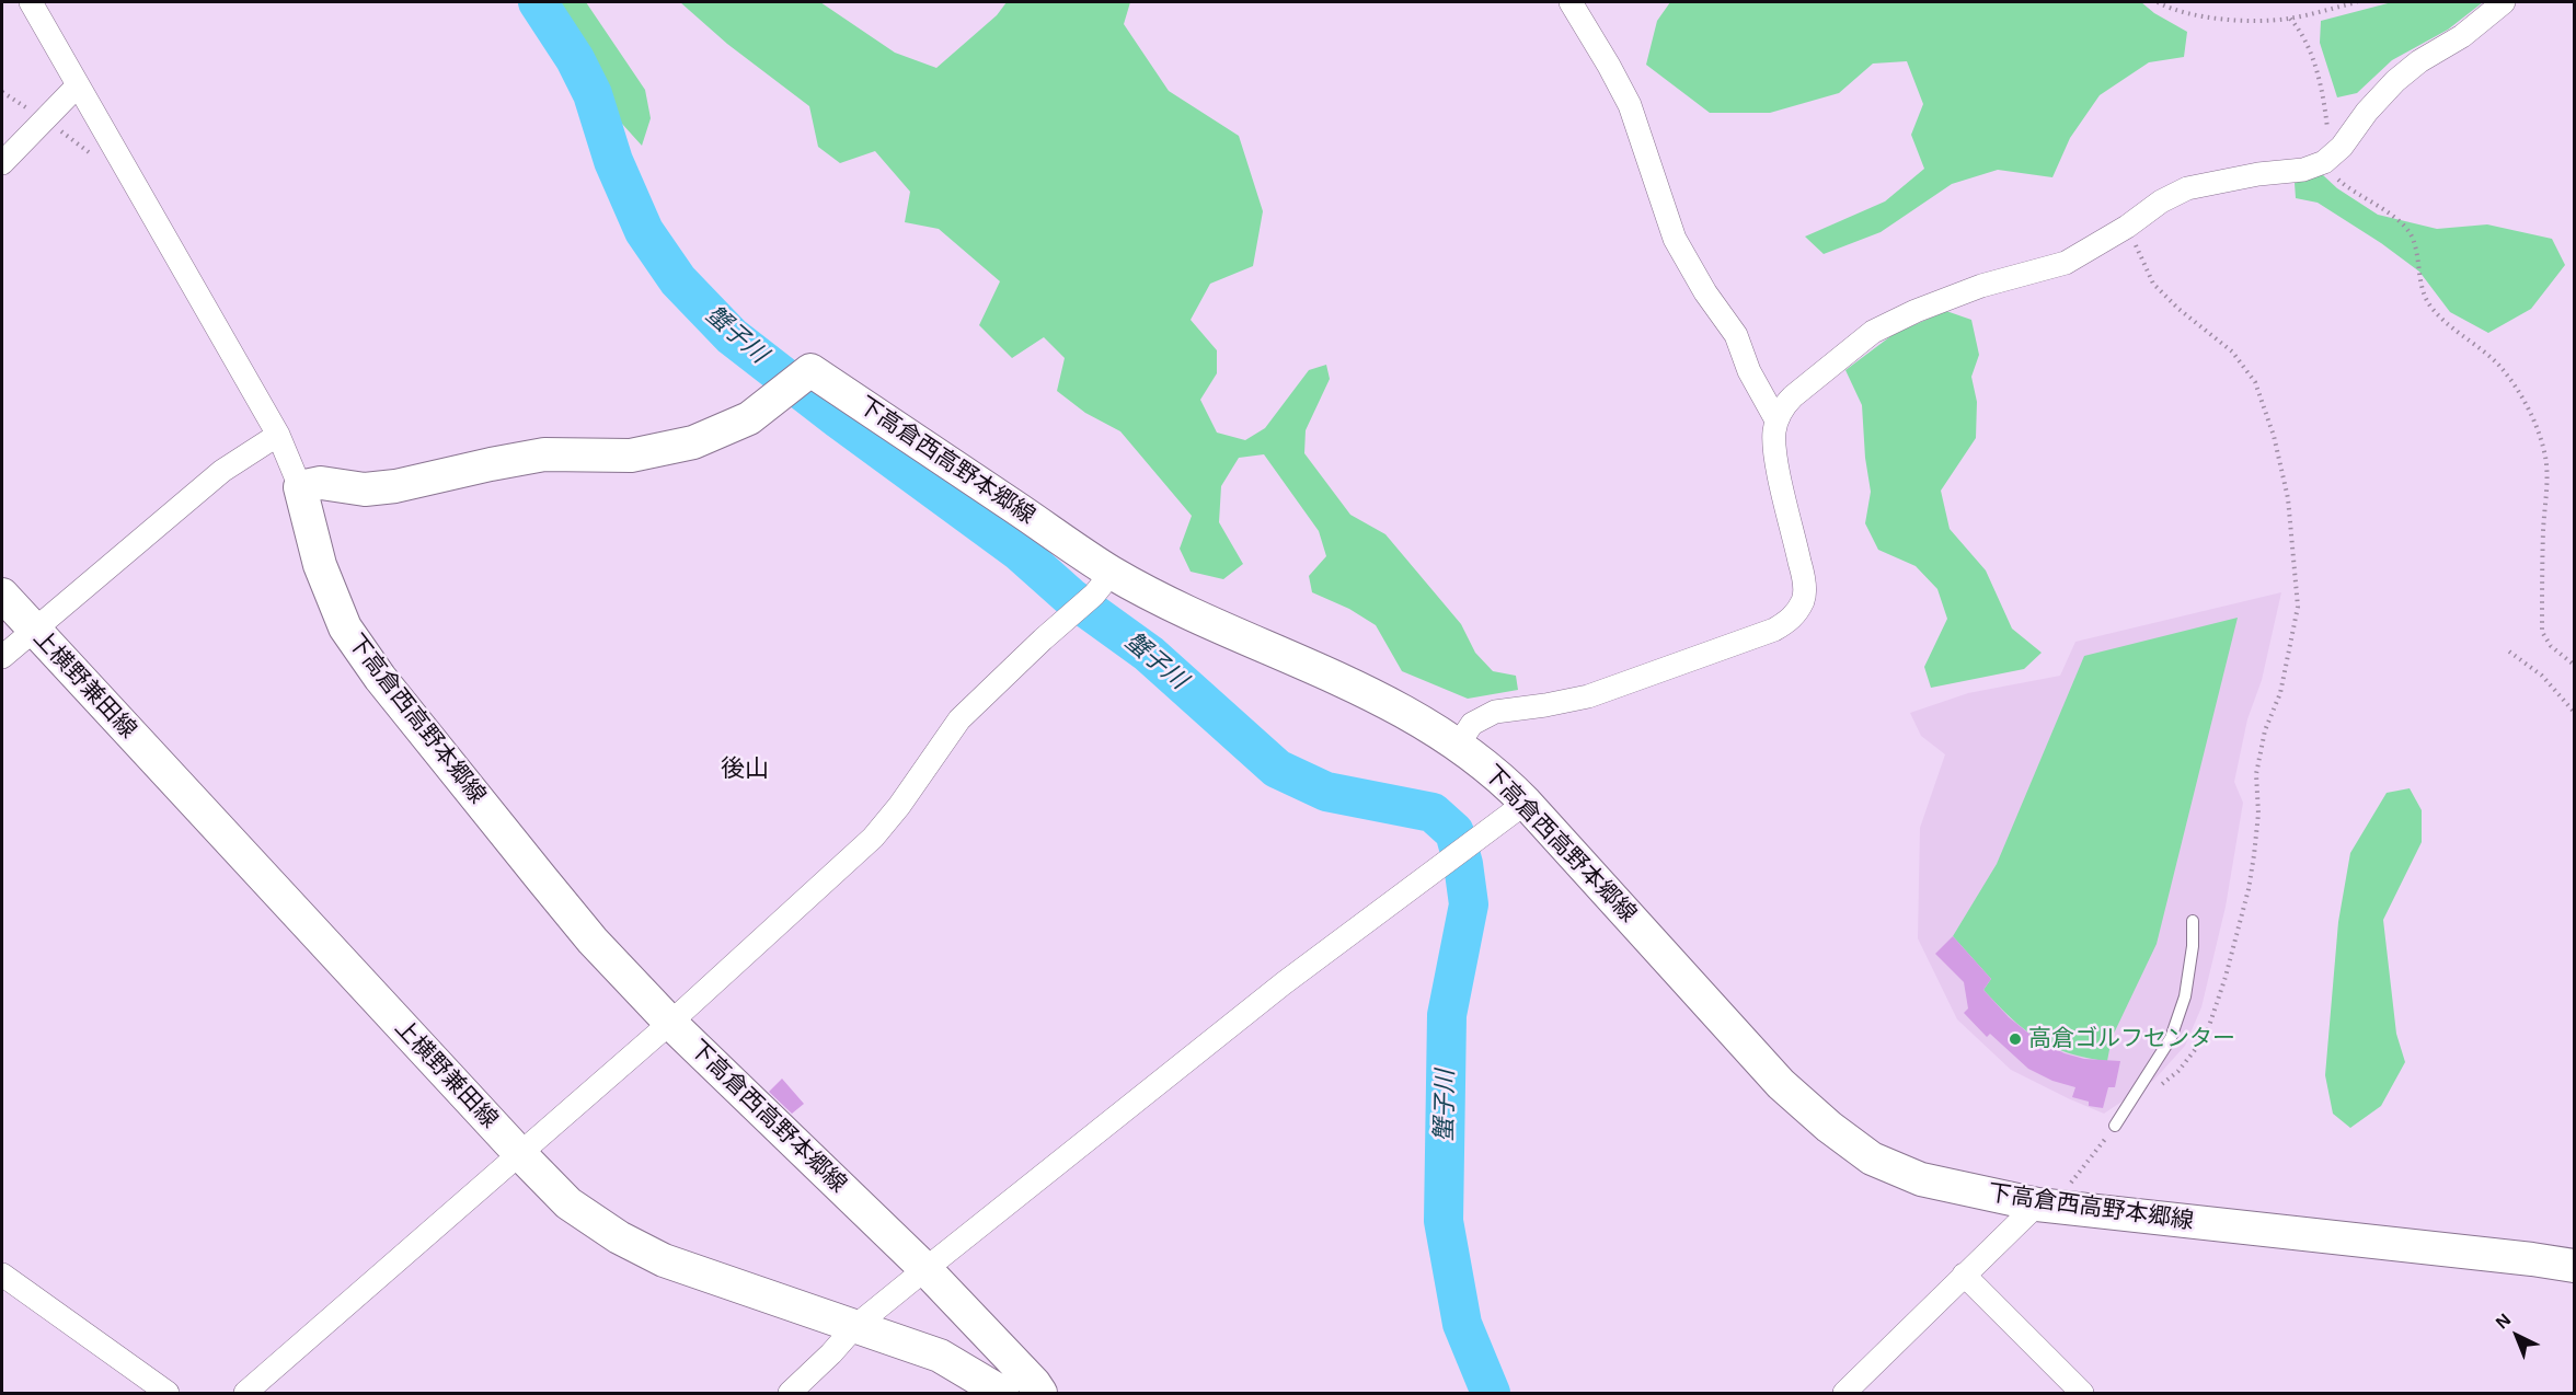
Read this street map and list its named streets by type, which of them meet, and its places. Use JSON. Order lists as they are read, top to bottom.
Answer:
{
  "streets": {
    "main road": ["下高倉西高野本郷線", "上横野兼田線"]
  },
  "districts": ["後山"],
  "water": ["蟹子川"],
  "places": ["高倉ゴルフセンター"],
  "north": "top left"
}
